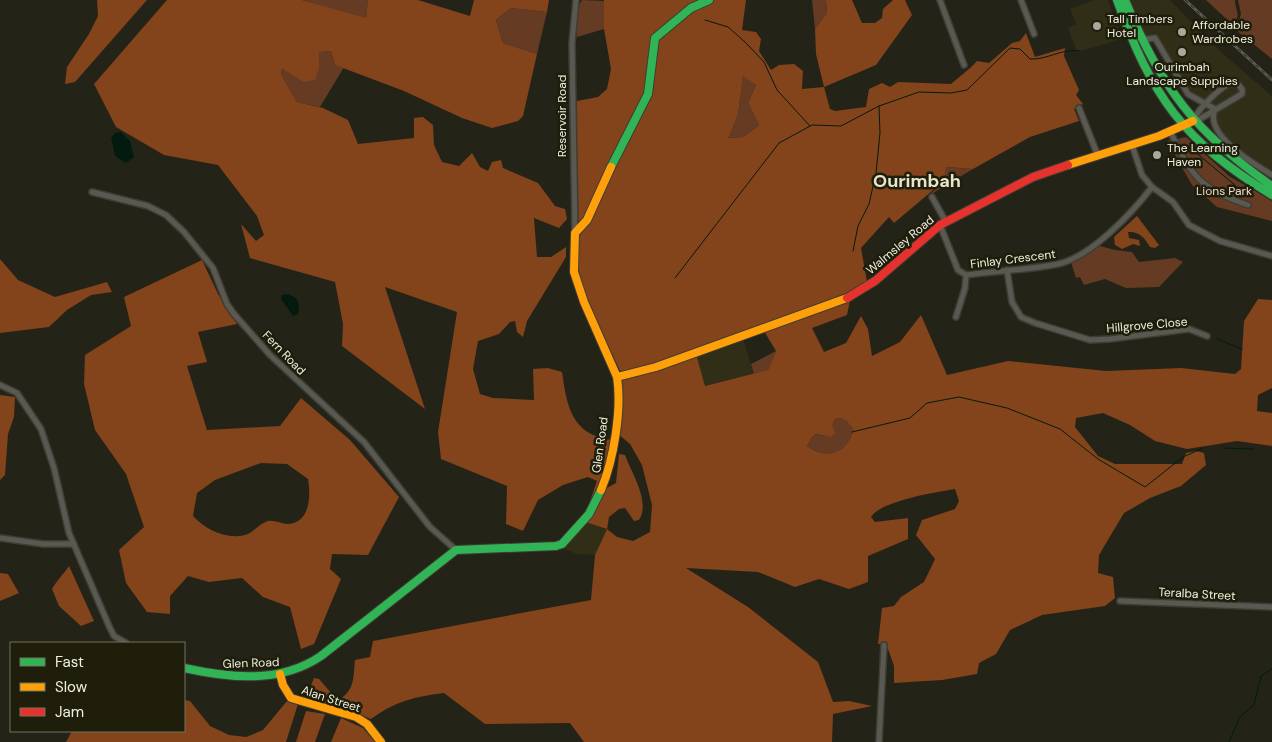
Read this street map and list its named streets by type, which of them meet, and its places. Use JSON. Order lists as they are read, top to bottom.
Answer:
{
  "streets": {
    "street": [
      "Reservoir Road",
      "Walmsley Road",
      "Finlay Crescent",
      "Hillgrove Close",
      "Fern Road",
      "Glen Road",
      "Teralba Street",
      "Alan Street"
    ]
  },
  "crossings": [
    ["Reservoir Road", "Glen Road"],
    ["Walmsley Road", "Finlay Crescent"],
    ["Walmsley Road", "Glen Road"],
    ["Finlay Crescent", "Hillgrove Close"],
    ["Fern Road", "Glen Road"],
    ["Glen Road", "Alan Street"]
  ],
  "districts": ["Ourimbah"],
  "parks": ["Lions Park"],
  "places": [
    "Tall Timbers Hotel",
    "Affordable Wardrobes",
    "Ourimbah Landscape Supplies",
    "The Learning Haven"
  ],
  "legend": ["Fast", "Slow", "Jam"]
}
